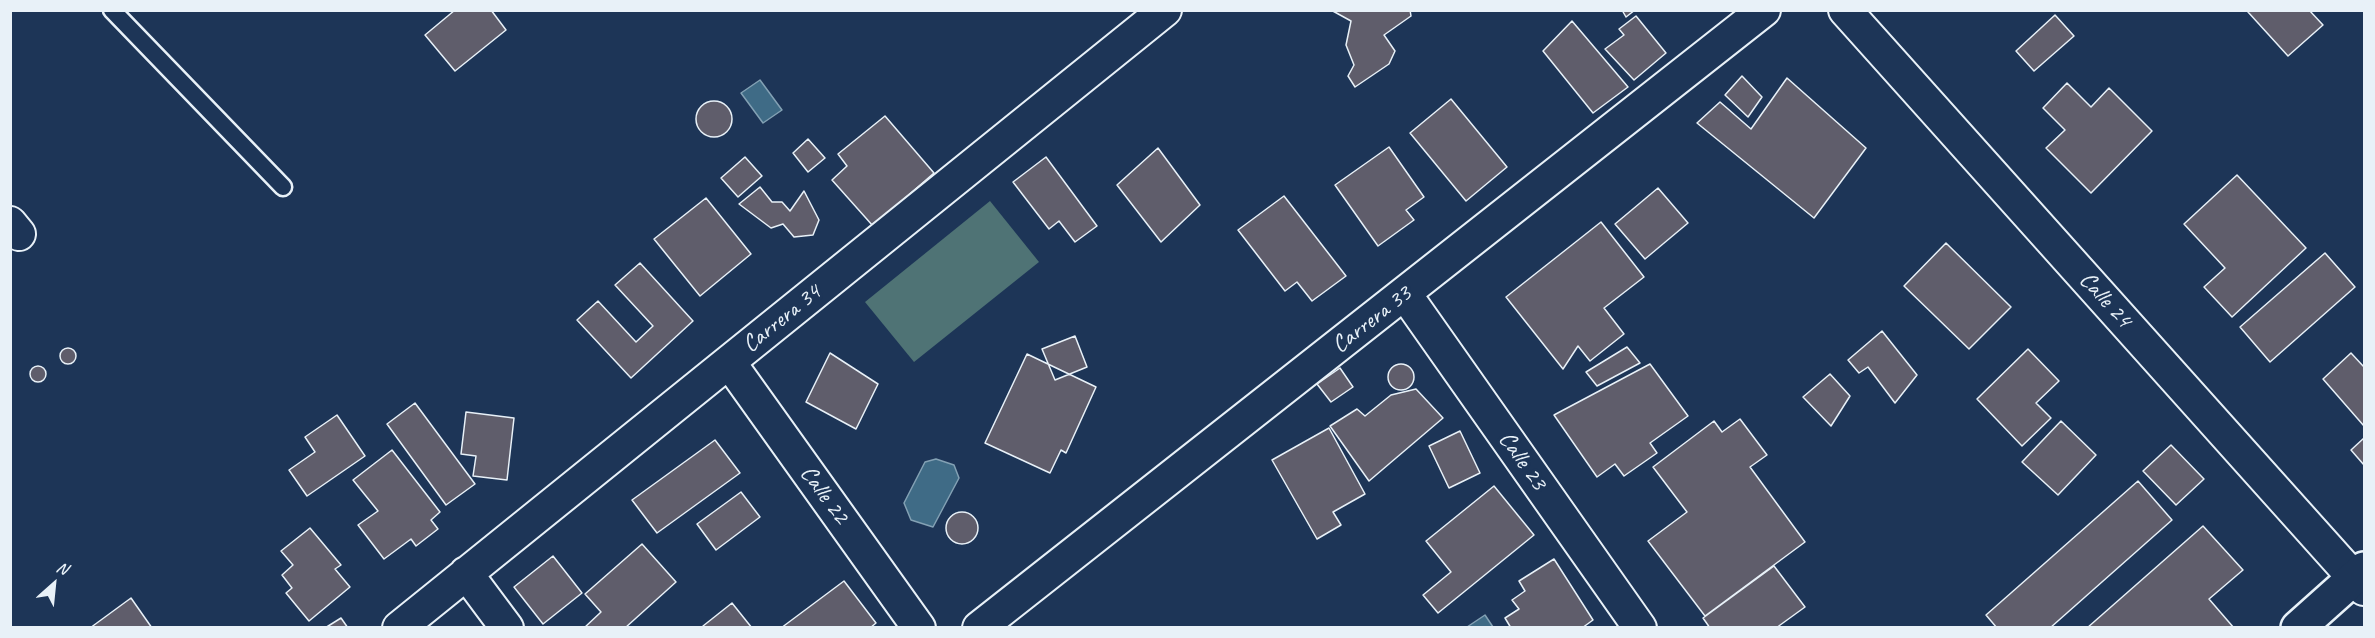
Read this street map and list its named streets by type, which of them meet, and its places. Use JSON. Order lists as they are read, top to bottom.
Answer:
{
  "streets": {
    "street": [
      "Calle 24",
      "Carrera 34",
      "Carrera 33",
      "Calle 23",
      "Calle 22"
    ]
  },
  "crossings": [
    ["Carrera 34", "Calle 22"],
    ["Carrera 33", "Calle 23"]
  ],
  "north": "top right"
}
